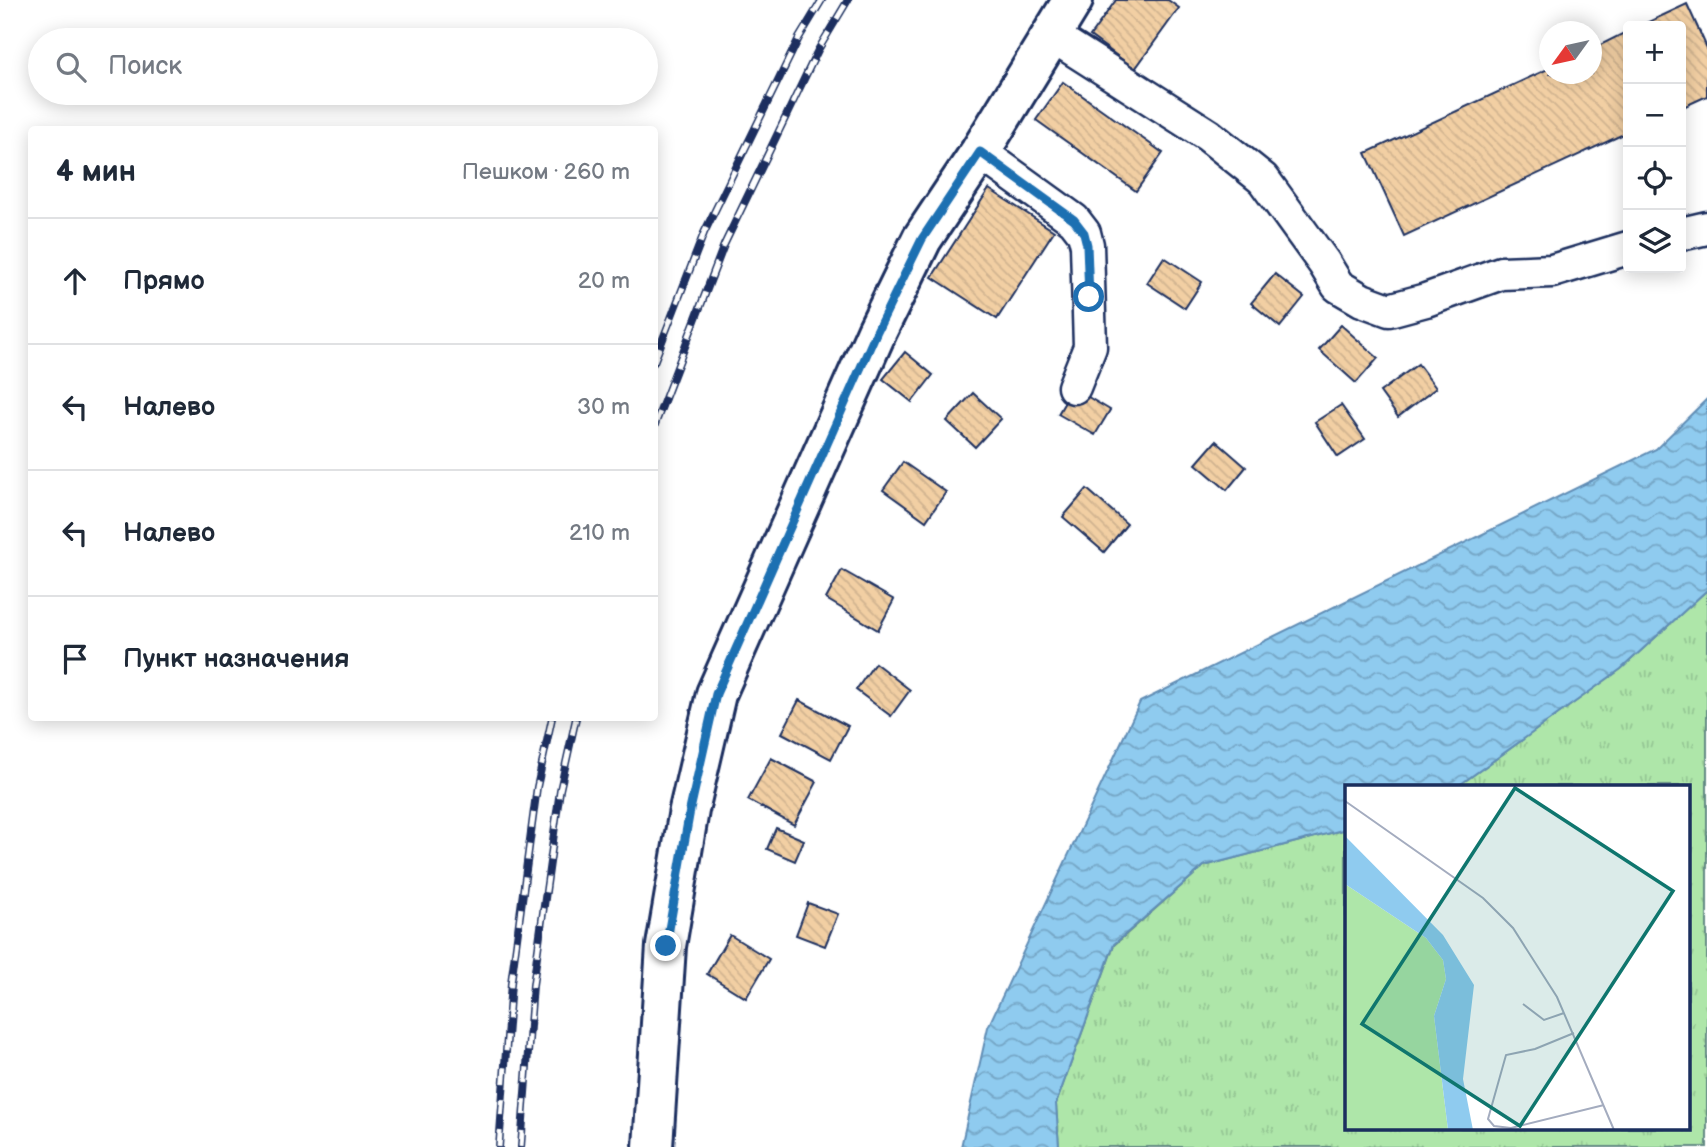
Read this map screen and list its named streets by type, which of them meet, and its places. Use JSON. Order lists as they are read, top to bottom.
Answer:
{
  "north": "bottom left",
  "page": {
    "map_buttons": ["+", "−"],
    "search": "Поиск",
    "heading": ["4 мин", "Пешком · 260 m"],
    "list": [
      ["Прямо", "20 m"],
      ["Налево", "30 m"],
      ["Налево", "210 m"],
      "Пункт назначения"
    ]
  }
}
